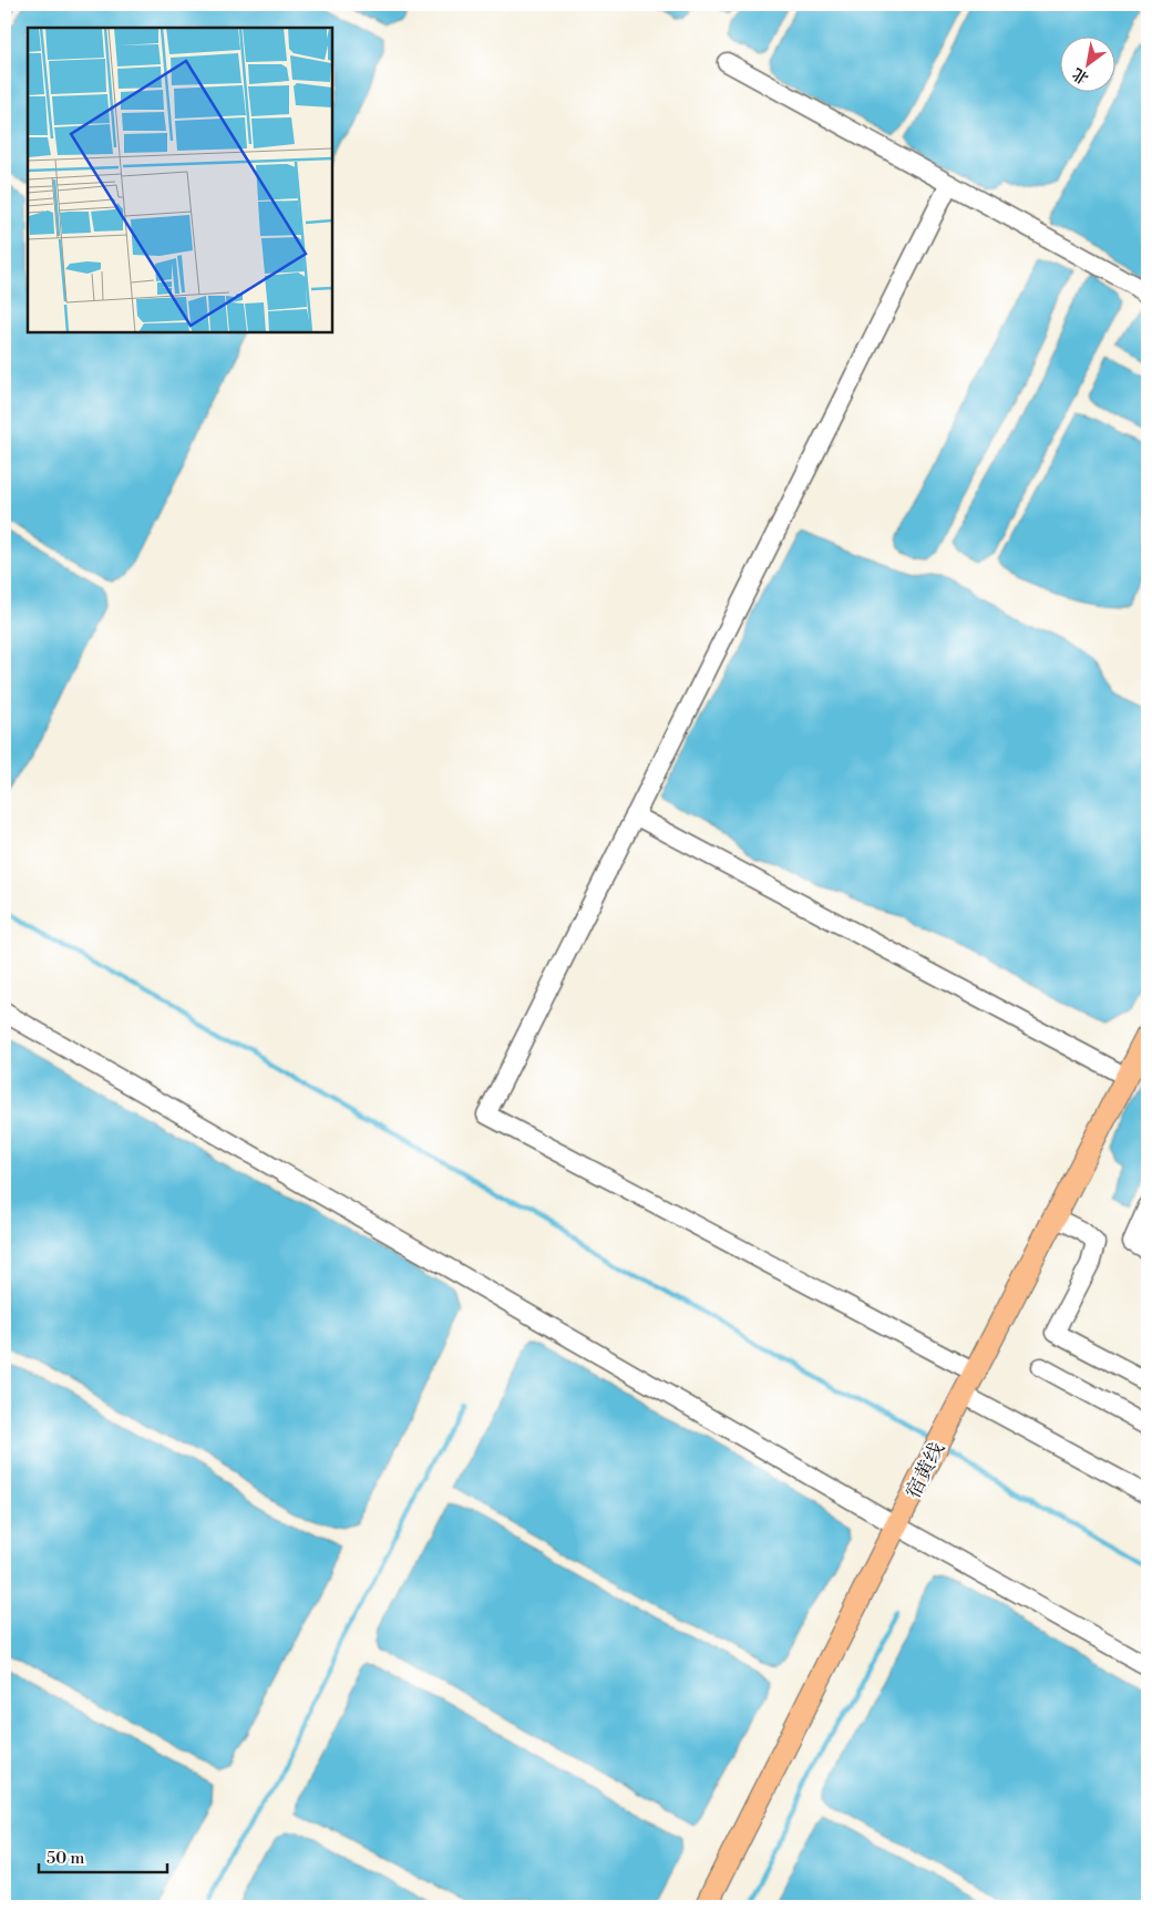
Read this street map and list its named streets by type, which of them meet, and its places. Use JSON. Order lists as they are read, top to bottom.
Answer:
{
  "streets": {
    "main road": ["宿黄线"]
  },
  "scale_bar": "50 m",
  "north": "bottom left"
}
